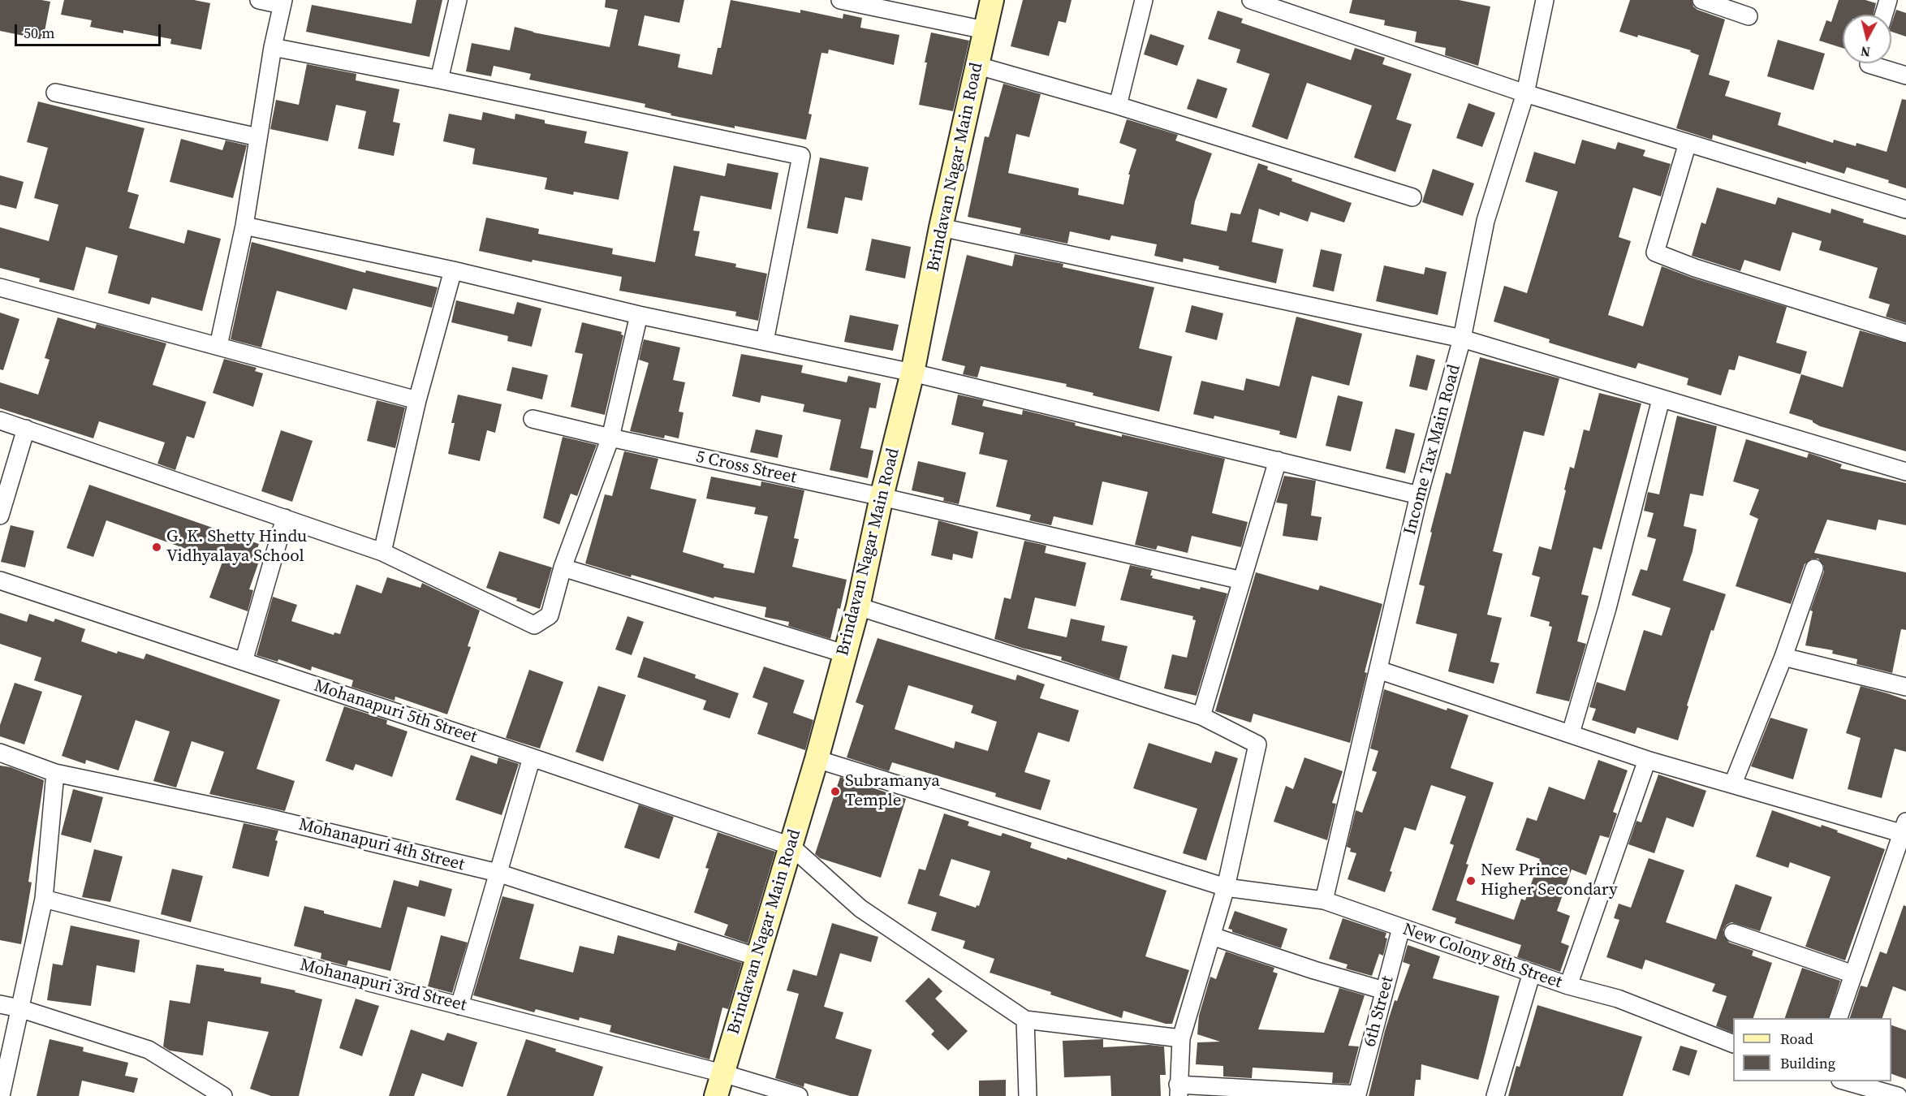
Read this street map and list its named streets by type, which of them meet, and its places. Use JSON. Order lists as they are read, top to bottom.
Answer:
{
  "streets": {
    "street": [
      "Brindavan Nagar Main Road",
      "Income Tax Main Road",
      "5 Cross Street",
      "Mohanapuri 5th Street",
      "Mohanapuri 4th Street",
      "New Colony 8th Street",
      "Mohanapuri 3rd Street",
      "6th Street"
    ]
  },
  "crossings": [
    ["Brindavan Nagar Main Road", "5 Cross Street"],
    ["Brindavan Nagar Main Road", "Mohanapuri 5th Street"],
    ["Brindavan Nagar Main Road", "Mohanapuri 4th Street"],
    ["Brindavan Nagar Main Road", "New Colony 8th Street"],
    ["Brindavan Nagar Main Road", "Mohanapuri 3rd Street"],
    ["Income Tax Main Road", "New Colony 8th Street"],
    ["New Colony 8th Street", "6th Street"]
  ],
  "places": ["G. K. Shetty Hindu Vidhyalaya School", "Subramanya Temple", "New Prince Higher Secondary"],
  "legend": ["Road", "Building"],
  "scale_bar": "50 m",
  "north": "bottom"
}
